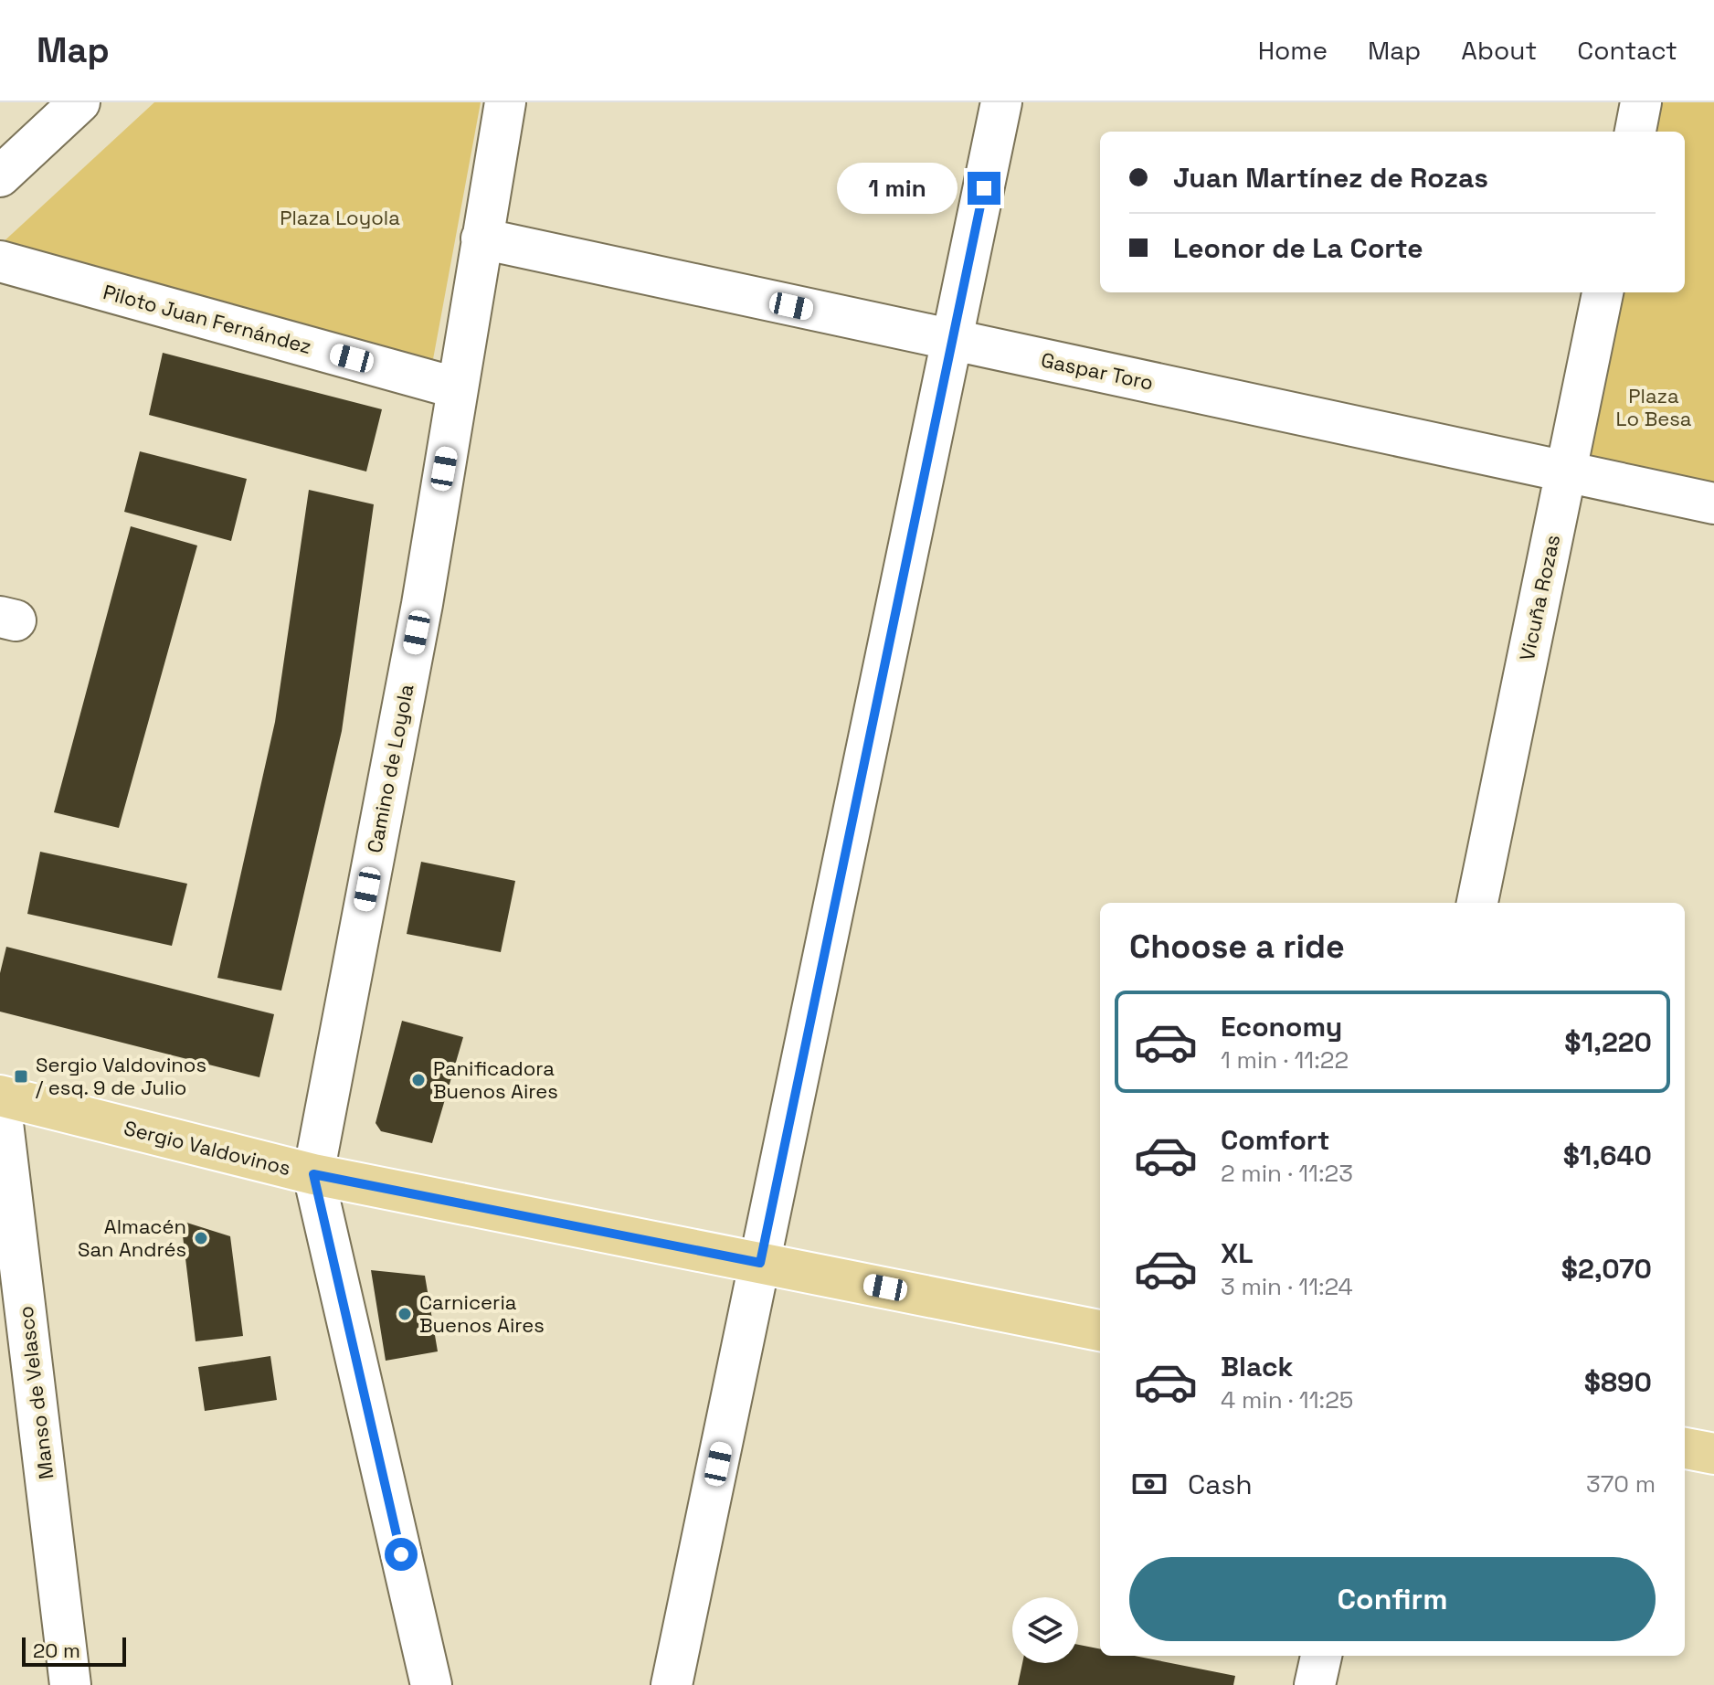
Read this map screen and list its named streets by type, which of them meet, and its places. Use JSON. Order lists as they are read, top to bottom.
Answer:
{
  "streets": {
    "main road": ["Sergio Valdovinos"],
    "street": [
      "Piloto Juan Fernández",
      "Gaspar Toro",
      "Vicuña Rozas",
      "Camino de Loyola",
      "Manso de Velasco"
    ]
  },
  "crossings": [
    ["Piloto Juan Fernández", "Camino de Loyola"],
    ["Gaspar Toro", "Vicuña Rozas"],
    ["Gaspar Toro", "Camino de Loyola"],
    ["Camino de Loyola", "Sergio Valdovinos"],
    ["Sergio Valdovinos", "Manso de Velasco"]
  ],
  "parks": ["Plaza Loyola", "Plaza Lo Besa"],
  "places": {
    "transit": ["Sergio Valdovinos / esq. 9 de Julio"],
    "other": ["Panificadora Buenos Aires", "Almacén San Andrés", "Carniceria Buenos Aires"]
  },
  "scale_bar": "20 m",
  "page": {
    "header": "Map",
    "nav": [
      "Home",
      "Map",
      "About",
      "Contact"
    ],
    "banner": ["Juan Martínez de Rozas", "Leonor de La Corte"],
    "bubble": "1 min",
    "heading": "Choose a ride",
    "list": [
      {
        "name": "Economy",
        "note": "1 min · 11:22",
        "value": "$1,220"
      },
      {
        "name": "Comfort",
        "note": "2 min · 11:23",
        "value": "$1,640"
      },
      {
        "name": "XL",
        "note": "3 min · 11:24",
        "value": "$2,070"
      },
      {
        "name": "Black",
        "note": "4 min · 11:25",
        "value": "$890"
      }
    ],
    "pay": ["Cash", "370 m"],
    "buttons": "Confirm",
    "scale": "20 m"
  }
}
